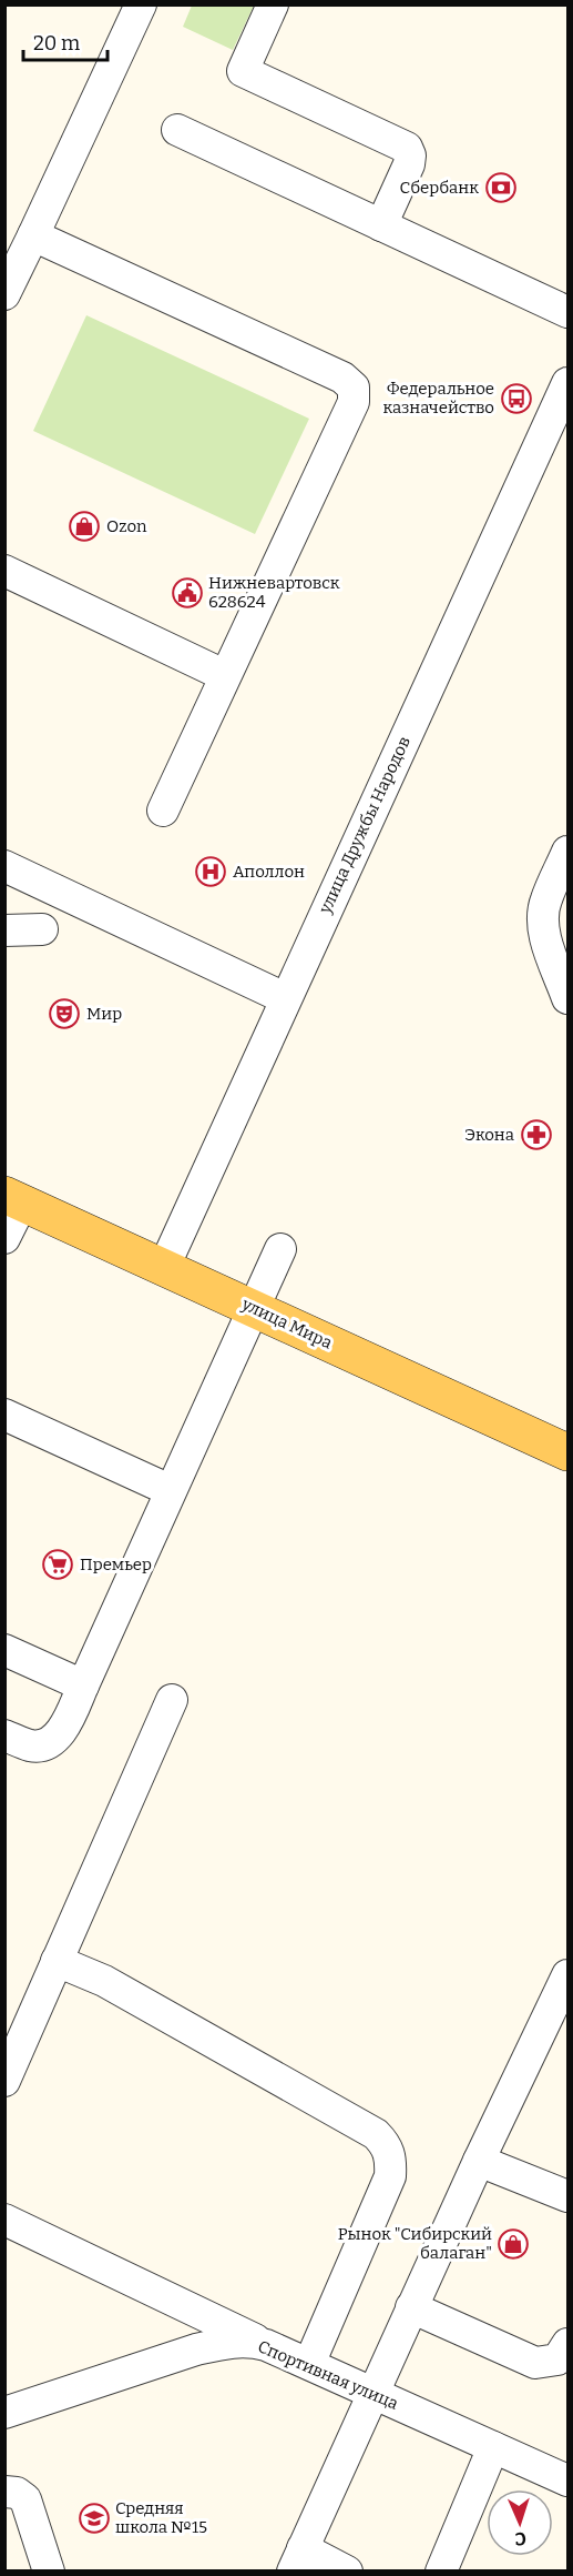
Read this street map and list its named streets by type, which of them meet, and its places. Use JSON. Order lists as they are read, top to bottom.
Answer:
{
  "streets": {
    "main road": ["улица Мира"],
    "street": ["улица Дружбы Народов", "Спортивная улица"]
  },
  "crossings": [
    ["улица Дружбы Народов", "улица Мира"]
  ],
  "places": {
    "bank": ["Сбербанк"],
    "bus stop": ["Федеральное казначейство"],
    "shop": ["Ozon", "Рынок \"Сибирский балаган\""],
    "public building": ["Нижневартовск 628624"],
    "hospital": ["Аполлон"],
    "theatre": ["Мир"],
    "pharmacy": ["Экона"],
    "supermarket": ["Премьер"],
    "school or university": ["Средняя школа №15"]
  },
  "scale_bar": "20 m",
  "north": "bottom"
}
